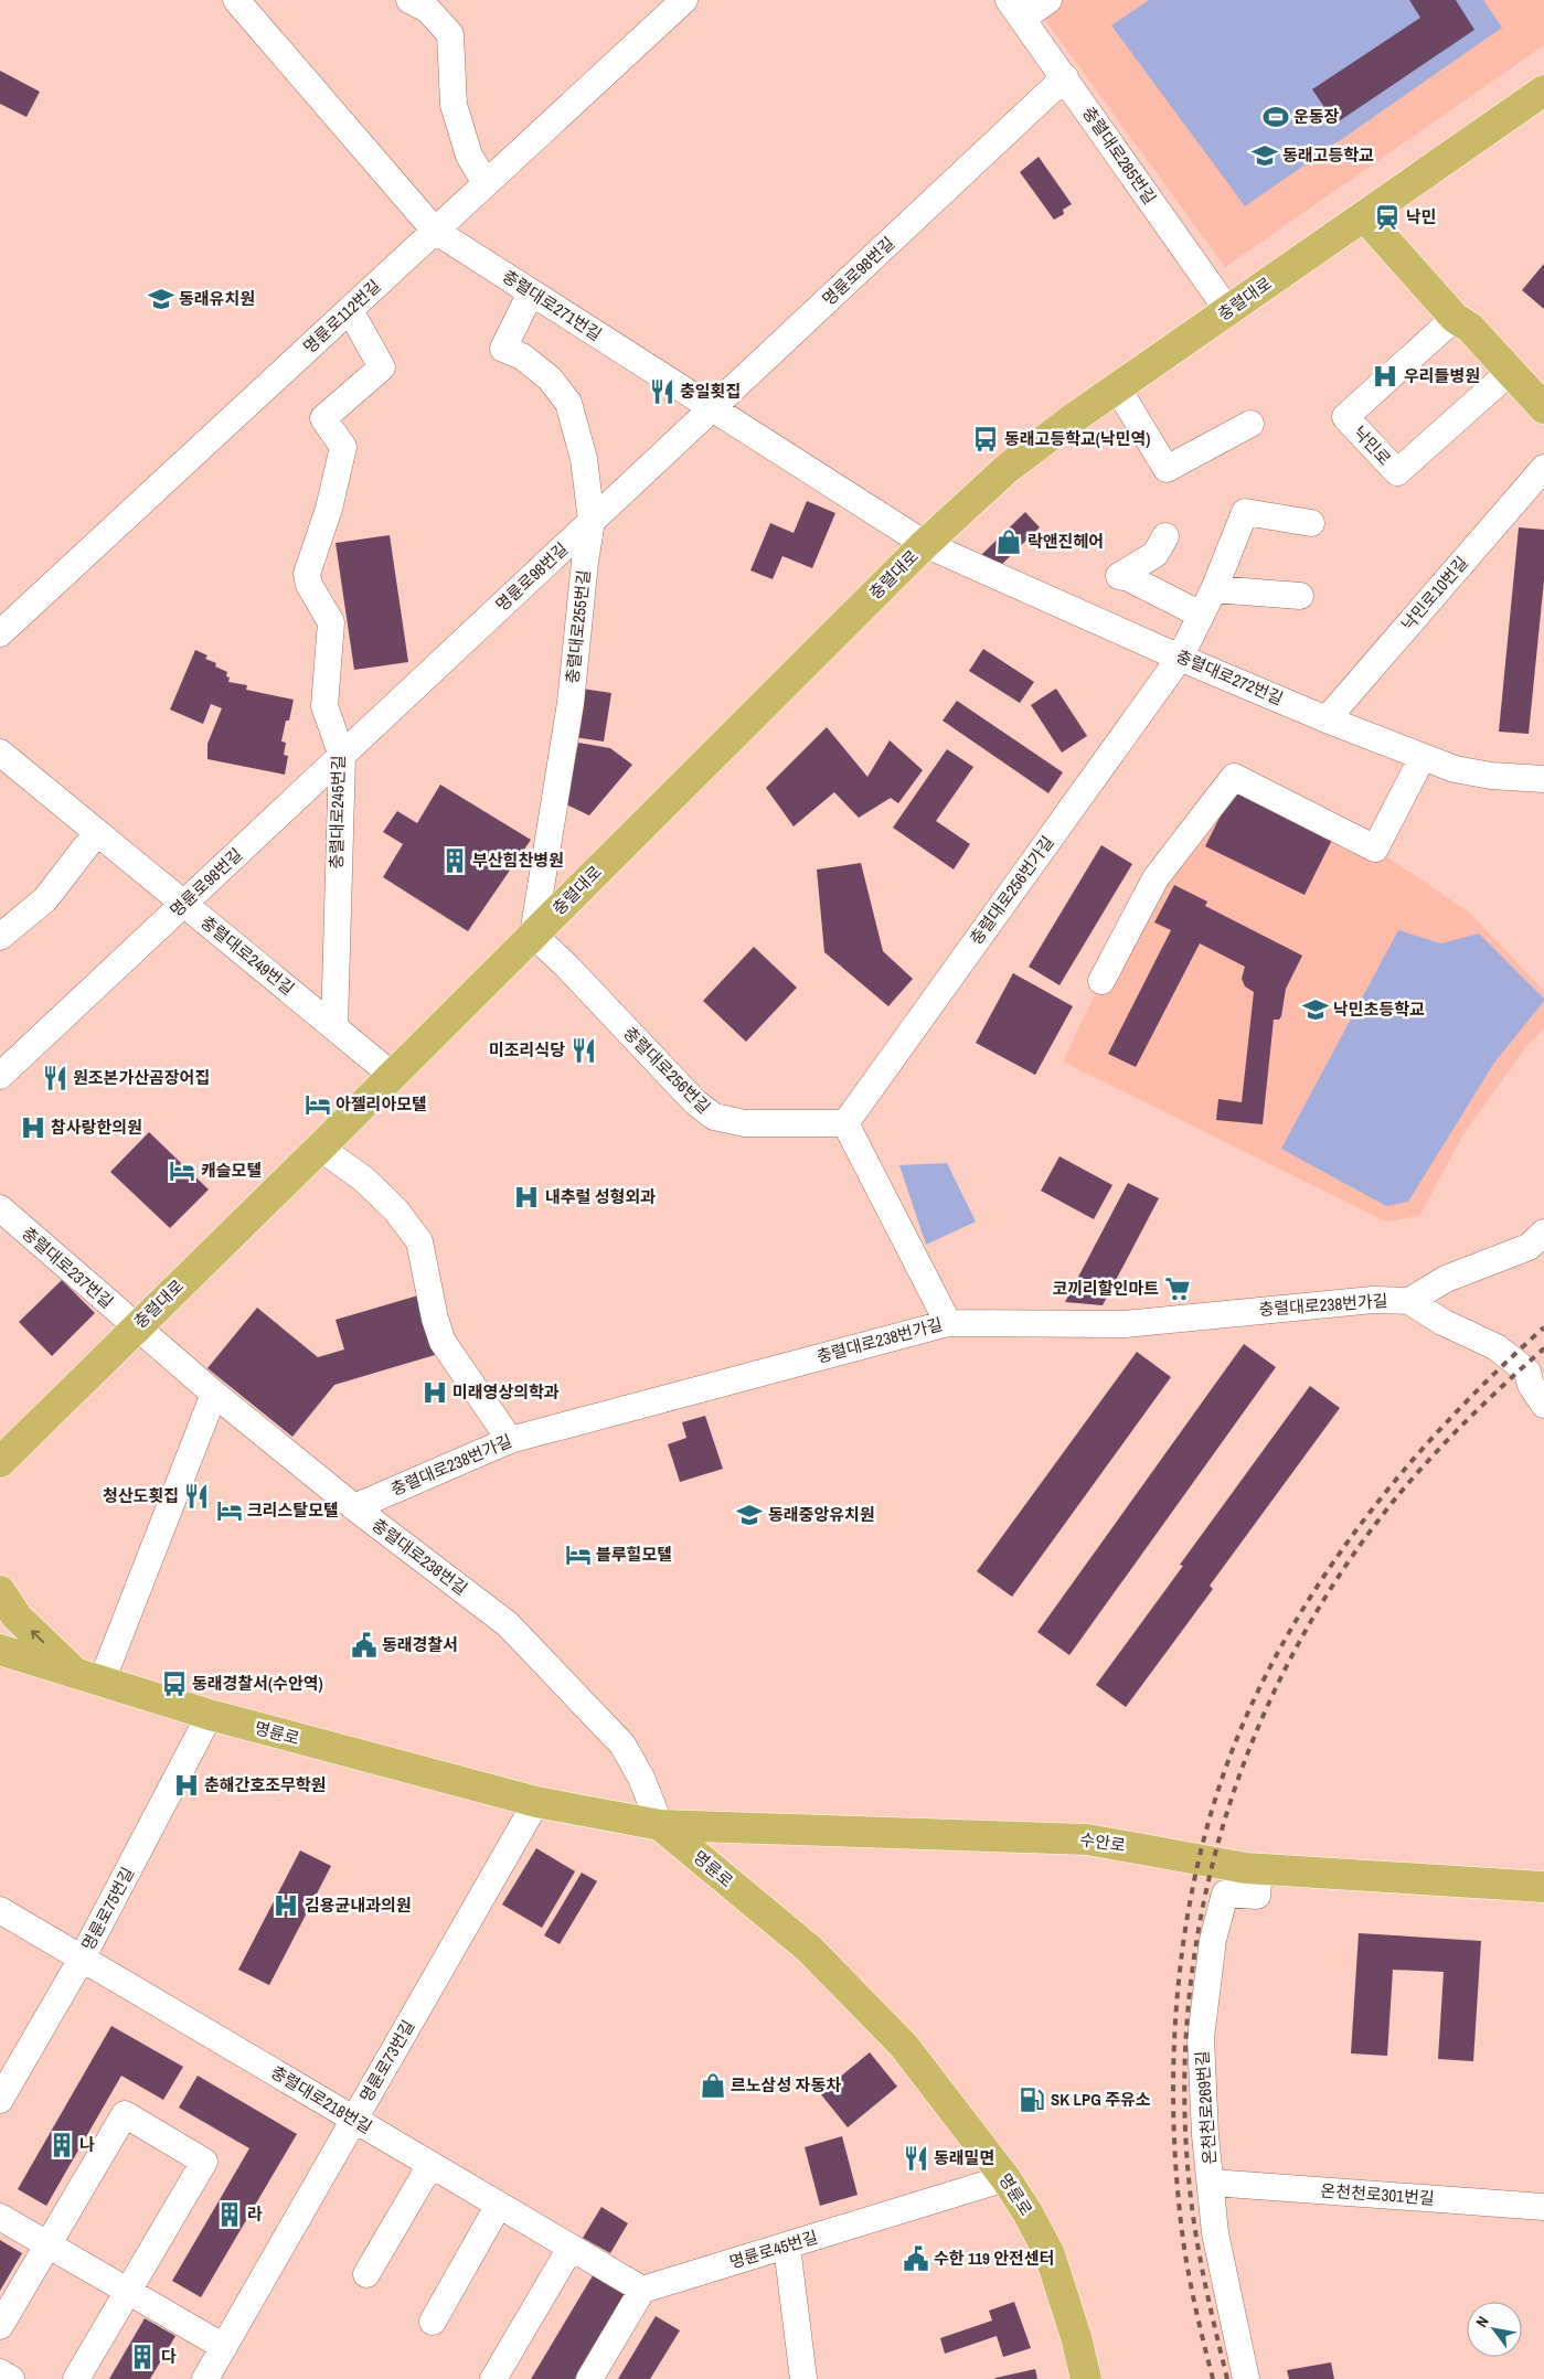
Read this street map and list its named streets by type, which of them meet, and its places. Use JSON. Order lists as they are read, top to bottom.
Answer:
{
  "streets": {
    "main road": ["충렬대로", "명륜로", "수안로"],
    "street": [
      "충렬대로285번길",
      "명륜로98번길",
      "충렬대로271번길",
      "명륜로112번길",
      "낙민로",
      "낙민로10번길",
      "충렬대로255번길",
      "충렬대로272번길",
      "충렬대로245번길",
      "충렬대로256번가길",
      "충렬대로249번길",
      "충렬대로256번길",
      "충렬대로237번길",
      "충렬대로238번가길",
      "충렬대로238번길",
      "명륜로75번길",
      "명륜로73번길",
      "충렬대로218번길",
      "온천천로269번길",
      "온천천로301번길",
      "명륜로45번길"
    ]
  },
  "crossings": [
    ["충렬대로285번길", "명륜로98번길"],
    ["충렬대로285번길", "충렬대로"],
    ["명륜로98번길", "충렬대로271번길"],
    ["명륜로98번길", "충렬대로255번길"],
    ["명륜로98번길", "충렬대로245번길"],
    ["명륜로98번길", "충렬대로249번길"],
    ["충렬대로", "충렬대로271번길"],
    ["충렬대로", "충렬대로255번길"],
    ["충렬대로", "충렬대로272번길"],
    ["충렬대로", "충렬대로249번길"],
    ["충렬대로", "충렬대로256번길"],
    ["충렬대로", "충렬대로237번길"],
    ["충렬대로", "충렬대로238번길"],
    ["충렬대로271번길", "명륜로112번길"],
    ["충렬대로271번길", "충렬대로255번길"],
    ["충렬대로271번길", "충렬대로272번길"],
    ["명륜로112번길", "충렬대로245번길"],
    ["낙민로10번길", "충렬대로272번길"],
    ["충렬대로255번길", "충렬대로256번길"],
    ["충렬대로272번길", "충렬대로256번가길"],
    ["충렬대로245번길", "충렬대로249번길"],
    ["충렬대로256번가길", "충렬대로256번길"],
    ["충렬대로237번길", "충렬대로238번길"],
    ["충렬대로238번가길", "충렬대로238번길"],
    ["충렬대로238번길", "명륜로"],
    ["충렬대로238번길", "수안로"],
    ["명륜로", "수안로"],
    ["명륜로", "명륜로75번길"],
    ["명륜로", "명륜로73번길"],
    ["명륜로", "명륜로45번길"],
    ["수안로", "온천천로269번길"],
    ["명륜로75번길", "충렬대로218번길"],
    ["명륜로73번길", "충렬대로218번길"],
    ["충렬대로218번길", "명륜로45번길"],
    ["온천천로269번길", "온천천로301번길"]
  ],
  "places": {
    "sports": ["운동장"],
    "school or university": [
      "동래고등학교",
      "동래유치원",
      "낙민초등학교",
      "동래중앙유치원"
    ],
    "station": ["낙민"],
    "hospital": [
      "우리들병원",
      "참사랑한의원",
      "내추럴 성형외과",
      "미래영상의학과",
      "춘해간호조무학원",
      "김용균내과의원"
    ],
    "restaurant": [
      "충일횟집",
      "미조리식당",
      "원조본가산곰장어집",
      "청산도횟집",
      "동래밀면"
    ],
    "bus stop": ["동래고등학교(낙민역)", "동래경찰서(수안역)"],
    "shop": ["락앤진헤어", "르노삼성 자동차"],
    "building": [
      "부산힘찬병원",
      "나",
      "라",
      "다"
    ],
    "hotel": [
      "아젤리아모텔",
      "캐슬모텔",
      "크리스탈모텔",
      "블루힐모텔"
    ],
    "supermarket": ["코끼리할인마트"],
    "public building": ["동래경찰서", "수한 119 안전센터"],
    "fuel station": ["SK LPG 주유소"]
  },
  "north": "top left"
}
